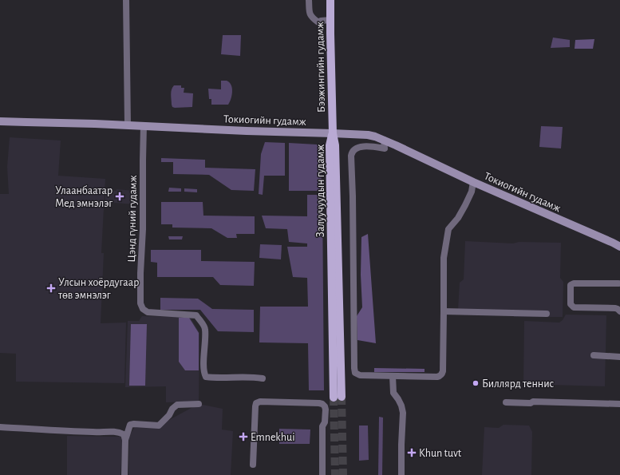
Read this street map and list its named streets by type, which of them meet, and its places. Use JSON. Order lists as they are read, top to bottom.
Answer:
{
  "streets": {
    "main road": ["Бээжингийн гудамж", "Токиогийн гудамж", "Залуучуудын гудамж"],
    "street": ["Цэнд гүний гудамж"]
  },
  "crossings": [
    ["Бээжингийн гудамж", "Токиогийн гудамж"],
    ["Бээжингийн гудамж", "Залуучуудын гудамж"],
    ["Токиогийн гудамж", "Залуучуудын гудамж"],
    ["Токиогийн гудамж", "Цэнд гүний гудамж"]
  ],
  "places": {
    "health": [
      "Улаанбаатар Мед эмнэлэг",
      "Улсын хоёрдугаар төв эмнэлэг",
      "Emnekhui",
      "Khun tuvt"
    ],
    "other": ["Биллярд теннис"]
  }
}
